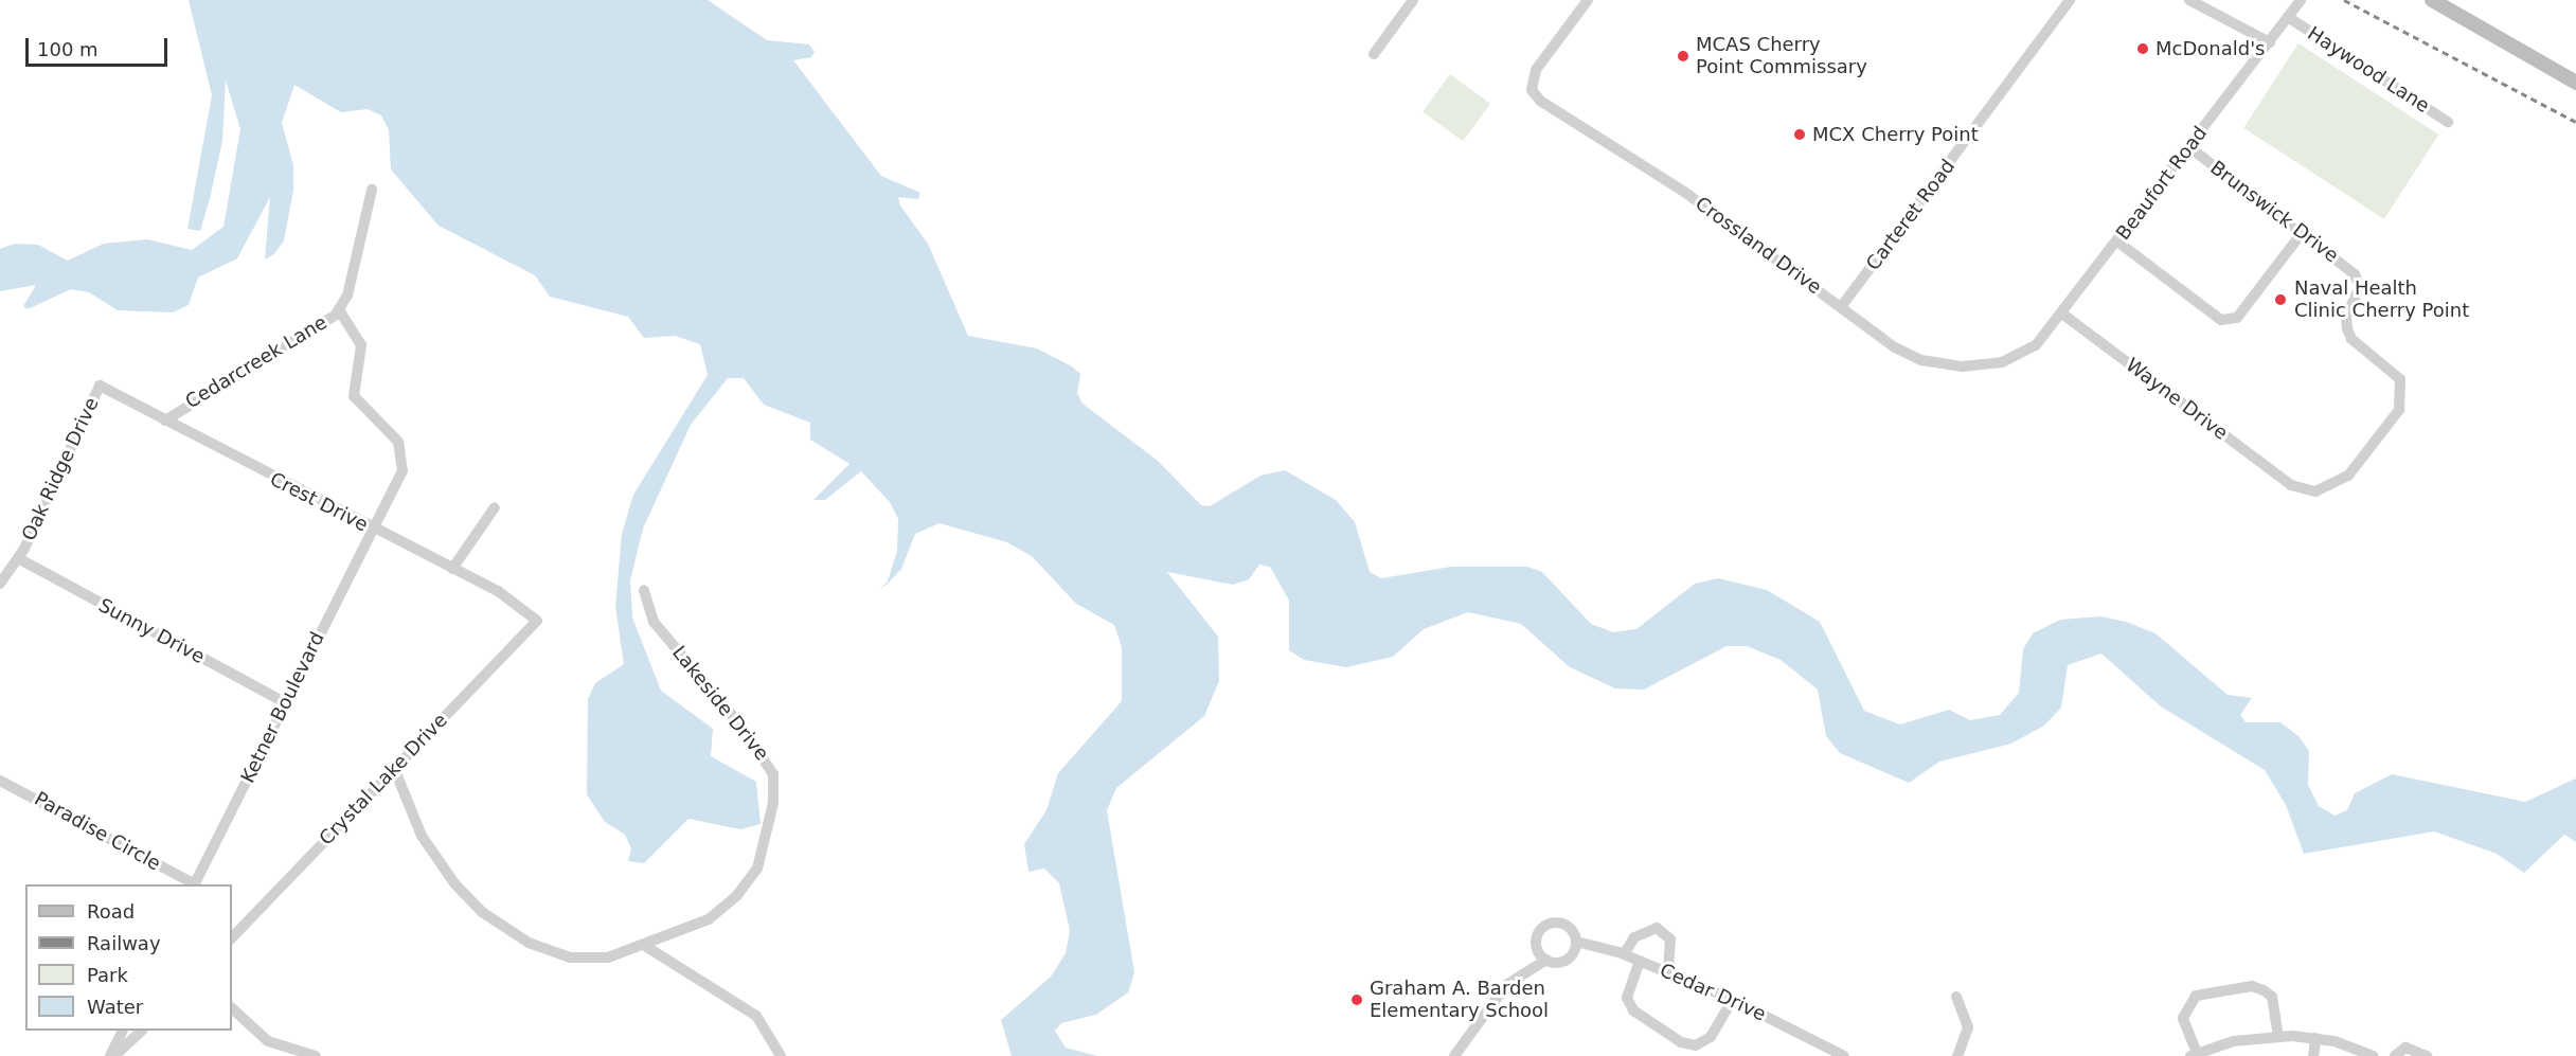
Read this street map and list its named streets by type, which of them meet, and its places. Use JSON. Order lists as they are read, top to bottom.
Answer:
{
  "streets": {
    "street": [
      "Haywood Lane",
      "Beaufort Road",
      "Brunswick Drive",
      "Carteret Road",
      "Crossland Drive",
      "Cedarcreek Lane",
      "Wayne Drive",
      "Oak Ridge Drive",
      "Crest Drive",
      "Sunny Drive",
      "Lakeside Drive",
      "Ketner Boulevard",
      "Crystal Lake Drive",
      "Paradise Circle",
      "Cedar Drive"
    ]
  },
  "crossings": [
    ["Haywood Lane", "Beaufort Road"],
    ["Beaufort Road", "Brunswick Drive"],
    ["Beaufort Road", "Crossland Drive"],
    ["Beaufort Road", "Wayne Drive"],
    ["Brunswick Drive", "Wayne Drive"],
    ["Carteret Road", "Crossland Drive"],
    ["Cedarcreek Lane", "Crest Drive"],
    ["Cedarcreek Lane", "Ketner Boulevard"],
    ["Oak Ridge Drive", "Crest Drive"],
    ["Oak Ridge Drive", "Sunny Drive"],
    ["Crest Drive", "Ketner Boulevard"],
    ["Crest Drive", "Crystal Lake Drive"],
    ["Sunny Drive", "Ketner Boulevard"],
    ["Lakeside Drive", "Crystal Lake Drive"]
  ],
  "places": [
    "McDonald's",
    "MCAS Cherry Point Commissary",
    "MCX Cherry Point",
    "Naval Health Clinic Cherry Point",
    "Graham A. Barden Elementary School"
  ],
  "legend": [
    "Road",
    "Railway",
    "Park",
    "Water"
  ],
  "scale_bar": "100 m"
}
